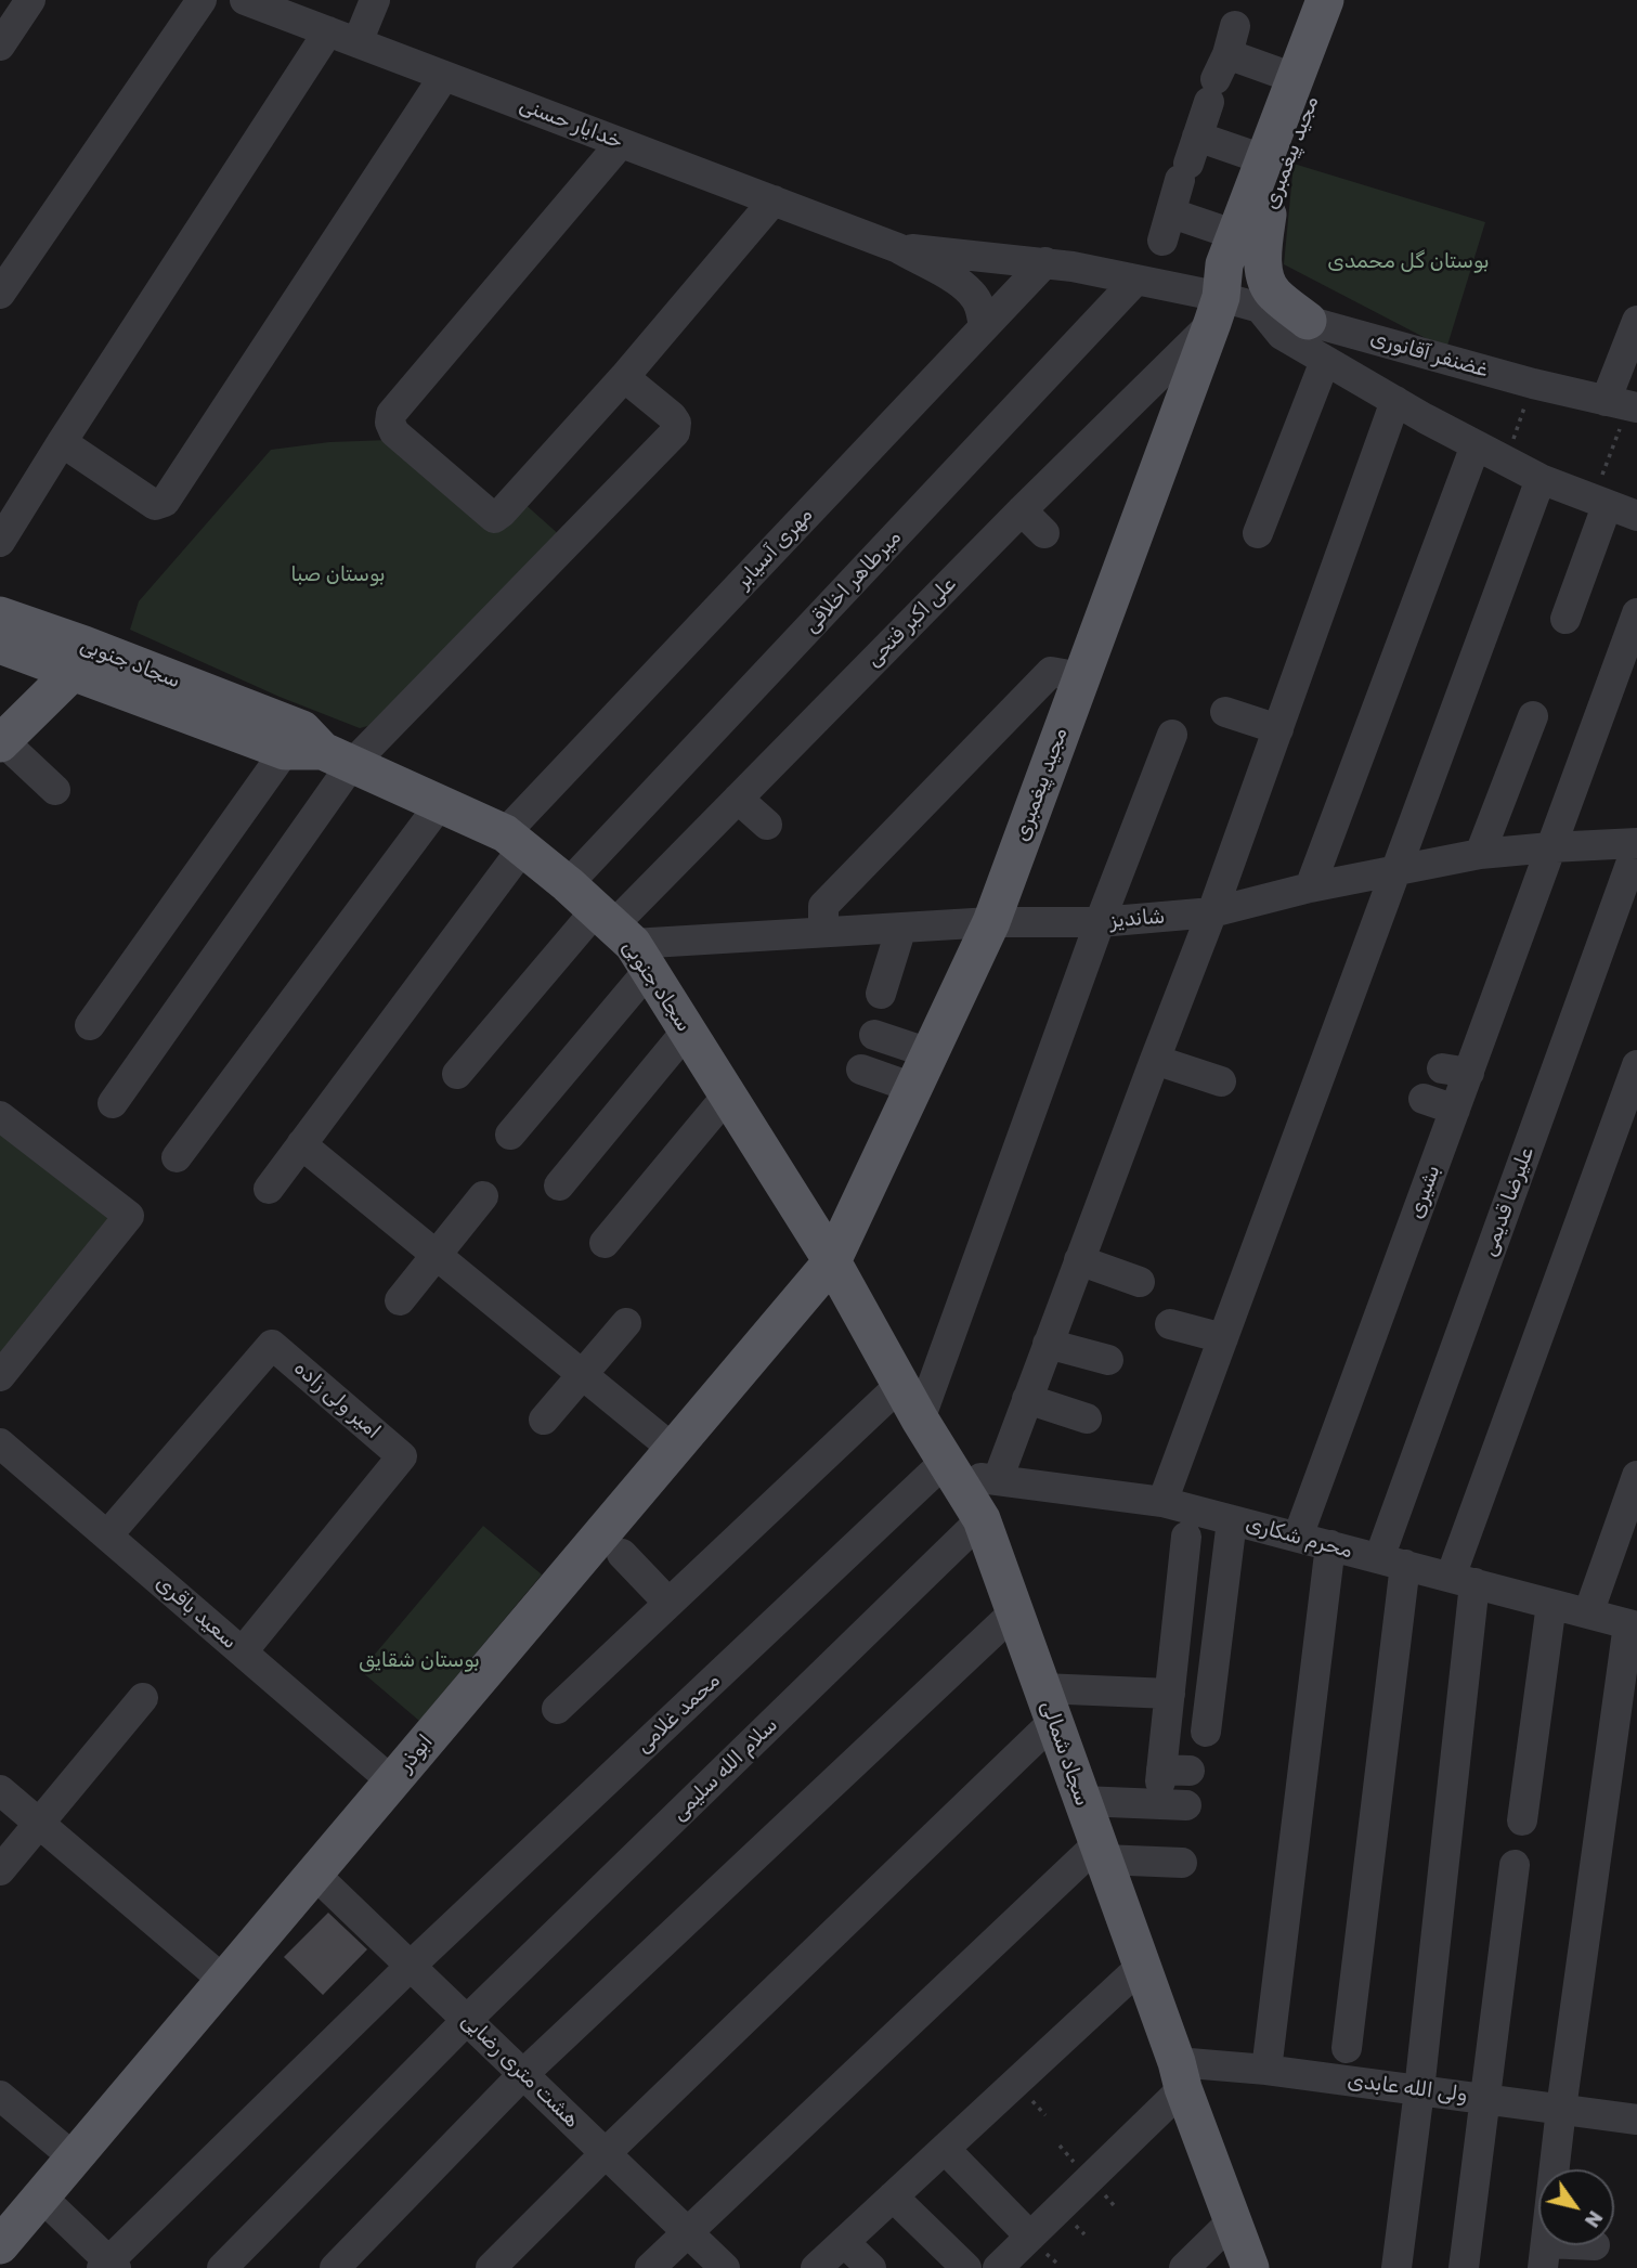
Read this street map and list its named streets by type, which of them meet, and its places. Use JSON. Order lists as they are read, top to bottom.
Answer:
{
  "streets": {
    "main road": [
      "مجید پیغمبری",
      "سجاد جنوبی",
      "ابوذر",
      "سجاد شمالی"
    ],
    "street": [
      "خدایار حسنی",
      "غضنفر آقانوری",
      "مهری آسیابر",
      "میرطاهر اخلاقی",
      "علی اکبر فتحی",
      "شاندیز",
      "بشیری",
      "علیرضا قدیمی",
      "امیر ولی زاده",
      "محرم شکاری",
      "سعید باقری",
      "محمد غلامی",
      "سلام الله سلیمی",
      "هشت متری رضایی",
      "ولی الله عابدی"
    ]
  },
  "crossings": [
    ["خدایار حسنی", "مجید پیغمبری"],
    ["خدایار حسنی", "غضنفر آقانوری"],
    ["خدایار حسنی", "مهری آسیابر"],
    ["خدایار حسنی", "میرطاهر اخلاقی"],
    ["خدایار حسنی", "علی اکبر فتحی"],
    ["مجید پیغمبری", "غضنفر آقانوری"],
    ["مجید پیغمبری", "علی اکبر فتحی"],
    ["مجید پیغمبری", "سجاد جنوبی"],
    ["مجید پیغمبری", "شاندیز"],
    ["مجید پیغمبری", "ابوذر"],
    ["مجید پیغمبری", "سجاد شمالی"],
    ["غضنفر آقانوری", "علی اکبر فتحی"],
    ["مهری آسیابر", "سجاد جنوبی"],
    ["میرطاهر اخلاقی", "سجاد جنوبی"],
    ["علی اکبر فتحی", "سجاد جنوبی"],
    ["علی اکبر فتحی", "شاندیز"],
    ["سجاد جنوبی", "شاندیز"],
    ["سجاد جنوبی", "ابوذر"],
    ["سجاد جنوبی", "سجاد شمالی"],
    ["شاندیز", "بشیری"],
    ["شاندیز", "علیرضا قدیمی"],
    ["بشیری", "محرم شکاری"],
    ["علیرضا قدیمی", "محرم شکاری"],
    ["امیر ولی زاده", "سعید باقری"],
    ["محرم شکاری", "محمد غلامی"],
    ["محرم شکاری", "سجاد شمالی"],
    ["سعید باقری", "ابوذر"],
    ["محمد غلامی", "سجاد شمالی"],
    ["محمد غلامی", "هشت متری رضایی"],
    ["ابوذر", "سجاد شمالی"],
    ["ابوذر", "هشت متری رضایی"],
    ["سجاد شمالی", "سلام الله سلیمی"],
    ["سجاد شمالی", "ولی الله عابدی"],
    ["سلام الله سلیمی", "هشت متری رضایی"]
  ],
  "parks": ["بوستان گل محمدی", "بوستان صبا", "بوستان شقایق"],
  "north": "bottom right"
}
